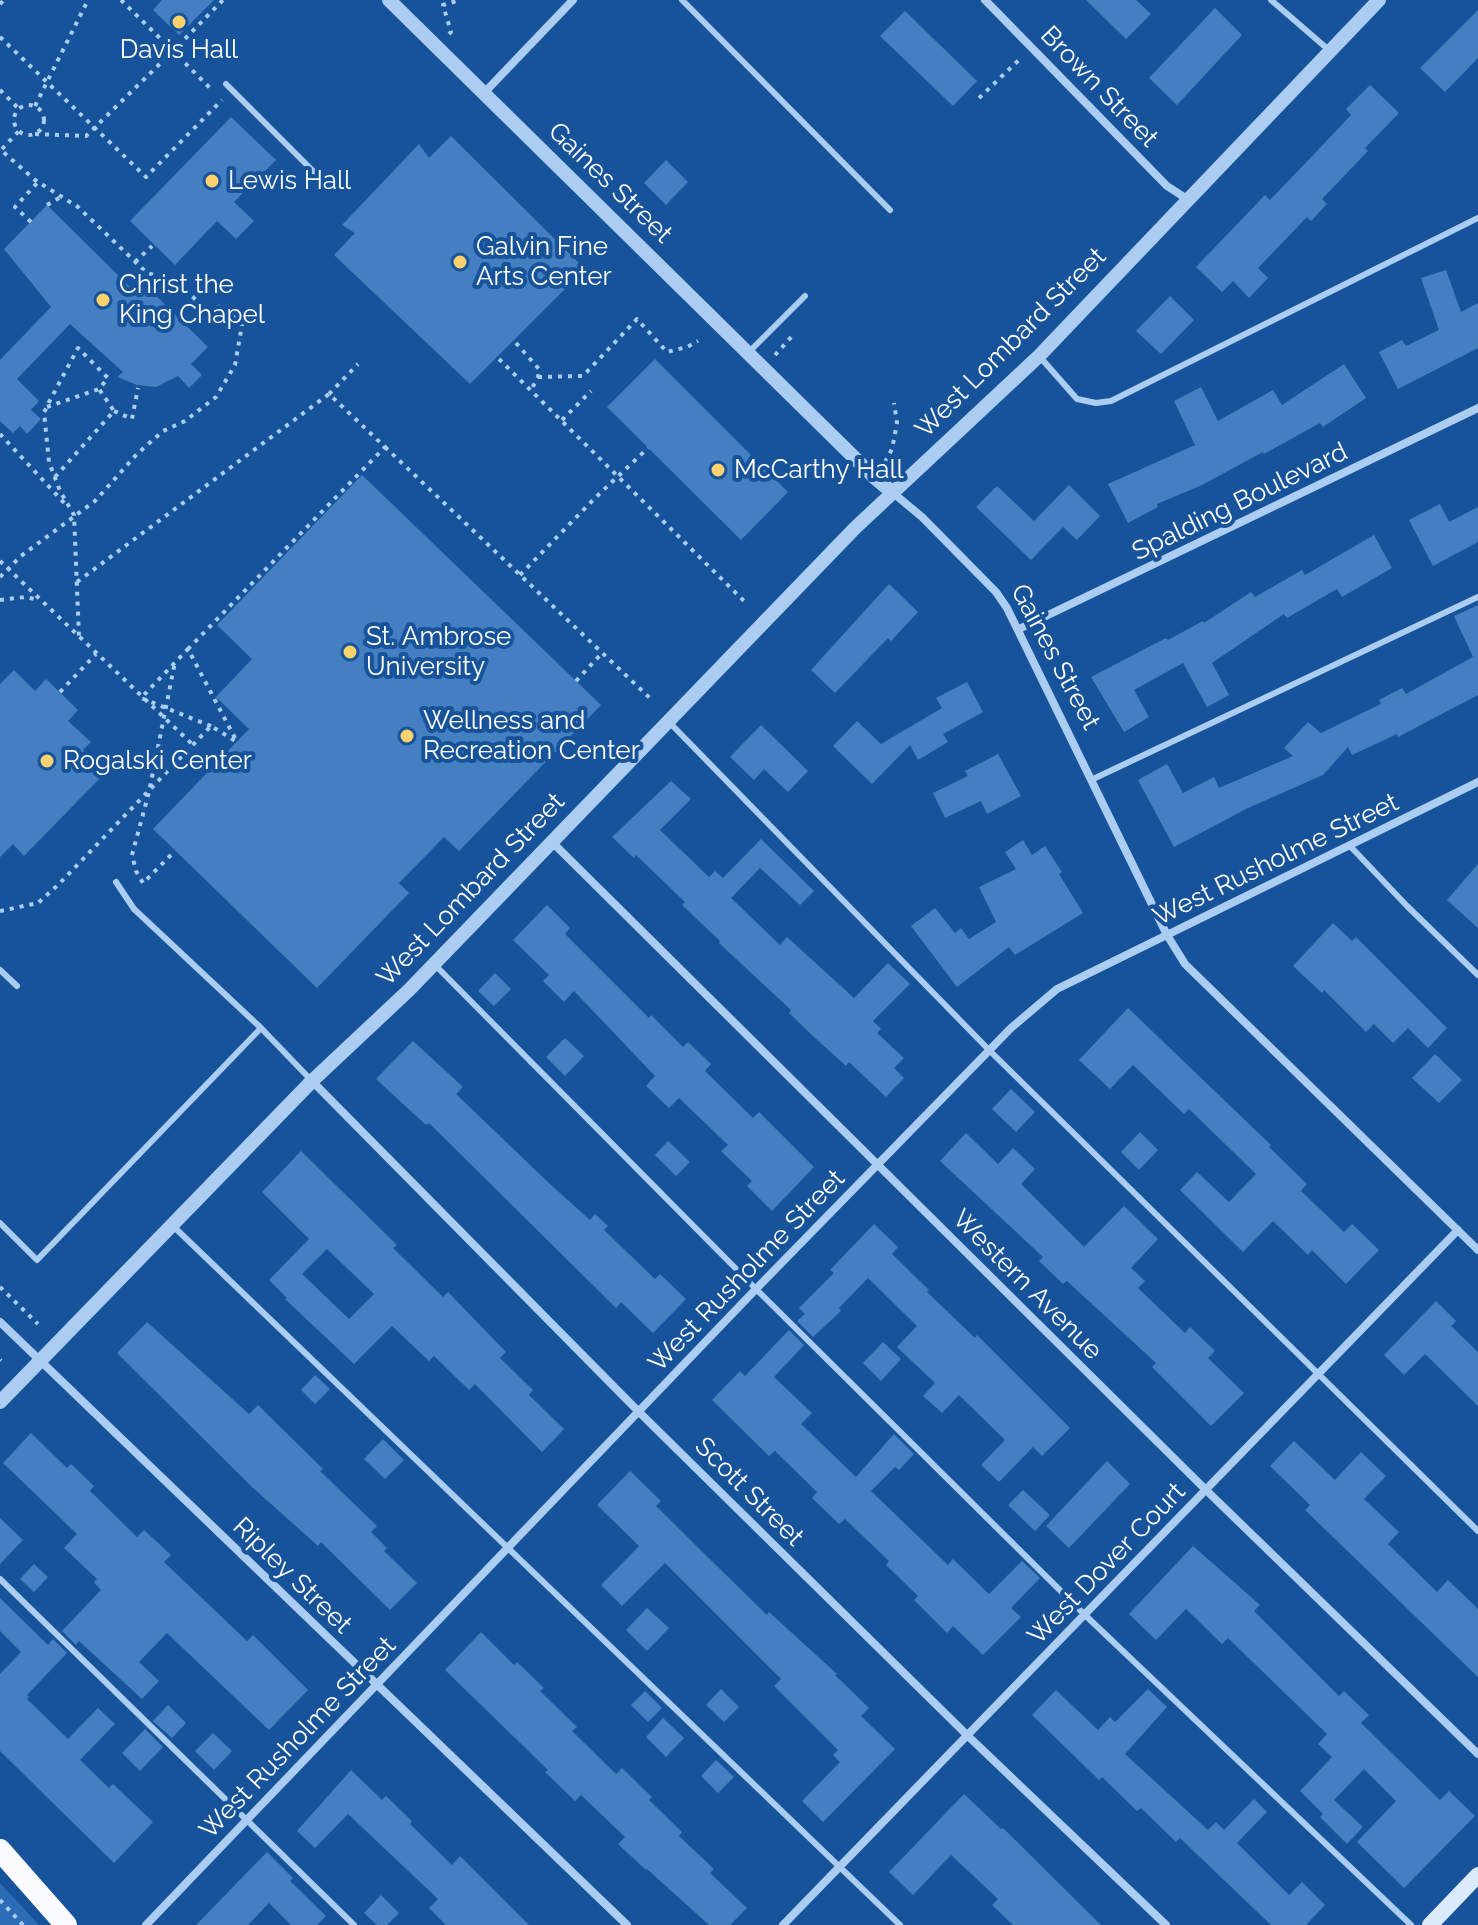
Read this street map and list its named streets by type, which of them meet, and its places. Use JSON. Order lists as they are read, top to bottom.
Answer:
{
  "streets": {
    "street": [
      "Brown Street",
      "Gaines Street",
      "West Lombard Street",
      "Spalding Boulevard",
      "West Rusholme Street",
      "Western Avenue",
      "Scott Street",
      "West Dover Court",
      "Ripley Street"
    ]
  },
  "crossings": [
    ["Brown Street", "West Lombard Street"],
    ["Gaines Street", "West Lombard Street"],
    ["Gaines Street", "Spalding Boulevard"],
    ["Gaines Street", "West Rusholme Street"],
    ["Gaines Street", "West Dover Court"],
    ["West Lombard Street", "Western Avenue"],
    ["West Lombard Street", "Scott Street"],
    ["West Lombard Street", "Ripley Street"],
    ["West Rusholme Street", "Western Avenue"],
    ["West Rusholme Street", "Scott Street"],
    ["West Rusholme Street", "Ripley Street"],
    ["Western Avenue", "West Dover Court"],
    ["Scott Street", "West Dover Court"]
  ],
  "places": [
    "Davis Hall",
    "Lewis Hall",
    "Galvin Fine Arts Center",
    "Christ the King Chapel",
    "McCarthy Hall",
    "St. Ambrose University",
    "Wellness and Recreation Center",
    "Rogalski Center"
  ]
}
